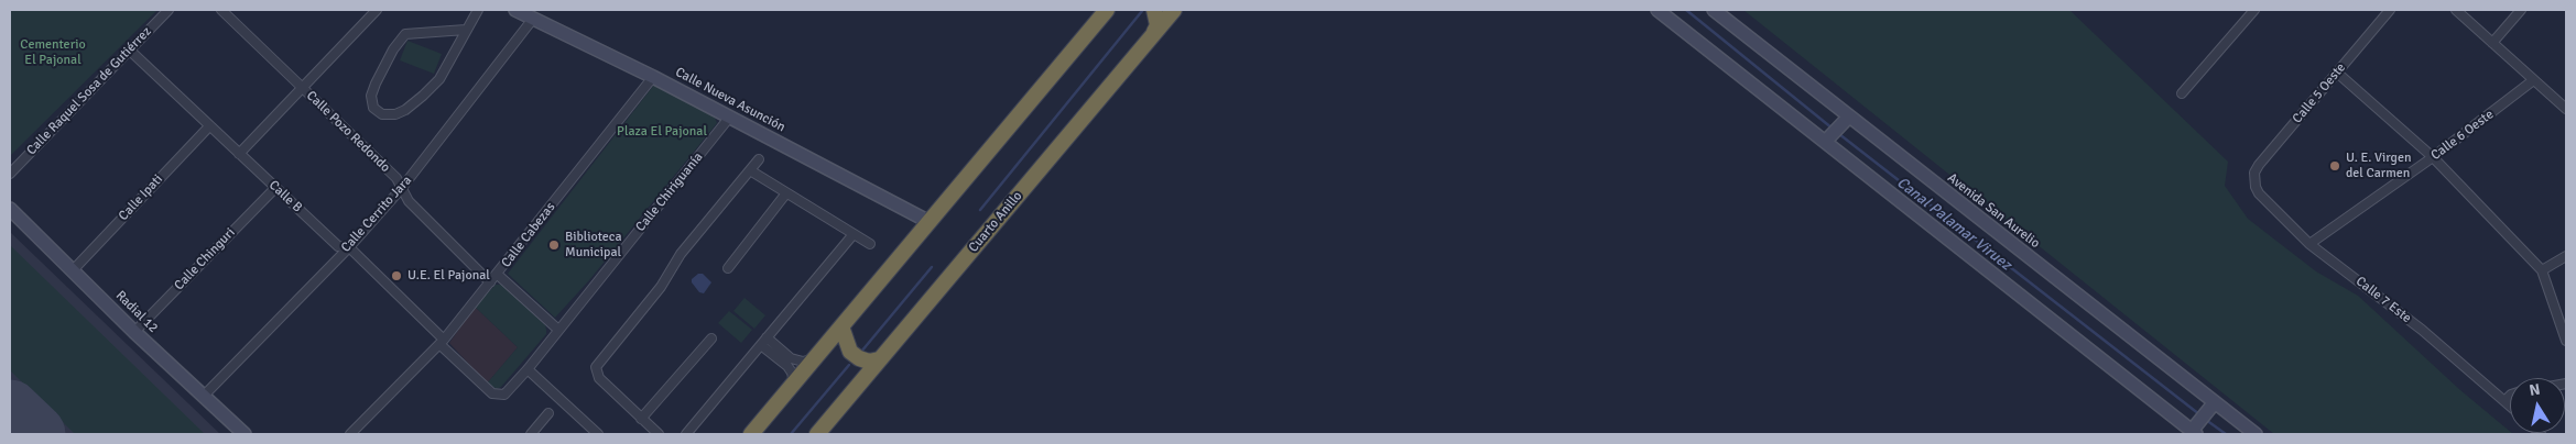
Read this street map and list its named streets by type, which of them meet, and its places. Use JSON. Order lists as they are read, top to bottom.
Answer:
{
  "streets": {
    "highway": ["Cuarto Anillo"],
    "main road": ["Calle Nueva Asunción", "Avenida San Aurelio", "Radial 12"],
    "street": [
      "Calle Raquel Sosa de Gutiérrez",
      "Calle 5 Oeste",
      "Calle Pozo Redondo",
      "Calle 6 Oeste",
      "Calle Chiriguanía",
      "Calle B",
      "Calle Ipati",
      "Calle Cerrito Jara",
      "Calle Cabezas",
      "Calle Chinguri",
      "Calle 7 Este"
    ]
  },
  "crossings": [
    ["Calle Raquel Sosa de Gutiérrez", "Calle B"],
    ["Calle 5 Oeste", "Calle 7 Este"],
    ["Calle Nueva Asunción", "Calle Chiriguanía"],
    ["Calle Nueva Asunción", "Calle Cerrito Jara"],
    ["Calle Nueva Asunción", "Calle Cabezas"],
    ["Calle Pozo Redondo", "Calle Cerrito Jara"],
    ["Calle Pozo Redondo", "Calle Cabezas"],
    ["Calle 6 Oeste", "Calle 7 Este"],
    ["Calle Chiriguanía", "Calle B"],
    ["Calle B", "Calle Ipati"],
    ["Calle B", "Calle Cerrito Jara"],
    ["Calle B", "Calle Cabezas"],
    ["Calle B", "Calle Chinguri"],
    ["Calle Ipati", "Radial 12"],
    ["Calle Cerrito Jara", "Radial 12"],
    ["Calle Chinguri", "Radial 12"]
  ],
  "water": ["Canal Palamar Viruez"],
  "parks": ["Cementerio El Pajonal", "Plaza El Pajonal"],
  "places": ["U. E. Virgen del Carmen", "Biblioteca Municipal", "U.E. El Pajonal"],
  "north": "top"
}
